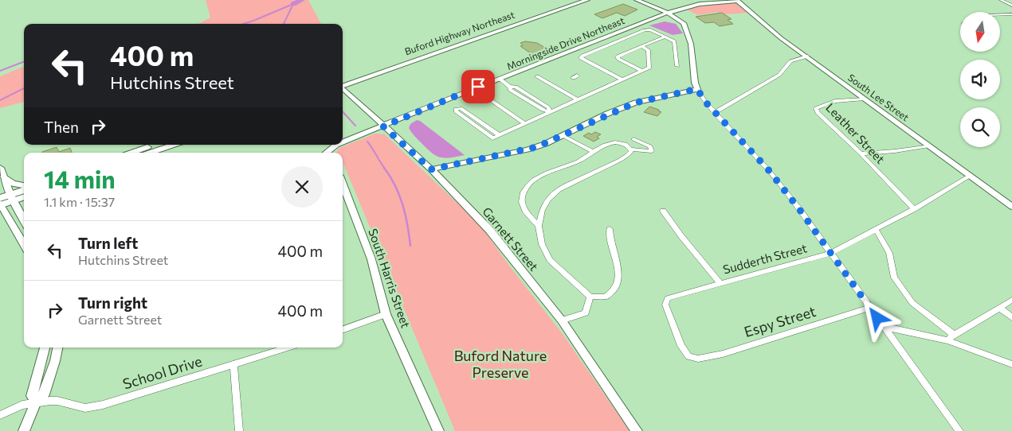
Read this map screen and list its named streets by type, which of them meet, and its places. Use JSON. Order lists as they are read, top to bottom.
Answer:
{
  "streets": {
    "main road": ["Buford Highway Northeast"],
    "street": [
      "Morningside Drive Northeast",
      "South Lee Street",
      "Leather Street",
      "Garnett Street",
      "Sudderth Street",
      "South Harris Street",
      "Espy Street",
      "School Drive"
    ]
  },
  "crossings": [
    ["Morningside Drive Northeast", "South Lee Street"],
    ["Morningside Drive Northeast", "Garnett Street"],
    ["South Lee Street", "Leather Street"],
    ["South Lee Street", "Sudderth Street"],
    ["Leather Street", "Sudderth Street"],
    ["Sudderth Street", "Espy Street"]
  ],
  "parks": ["Buford Nature Preserve"],
  "north": "bottom",
  "page": {
    "turn": ["400 m", "Hutchins Street"],
    "then": "Then",
    "heading": ["14 min", "1.1 km · 15:37"],
    "list": [
      {
        "name": "Turn left",
        "note": "Hutchins Street",
        "value": "400 m"
      },
      {
        "name": "Turn right",
        "note": "Garnett Street",
        "value": "400 m"
      }
    ]
  }
}
